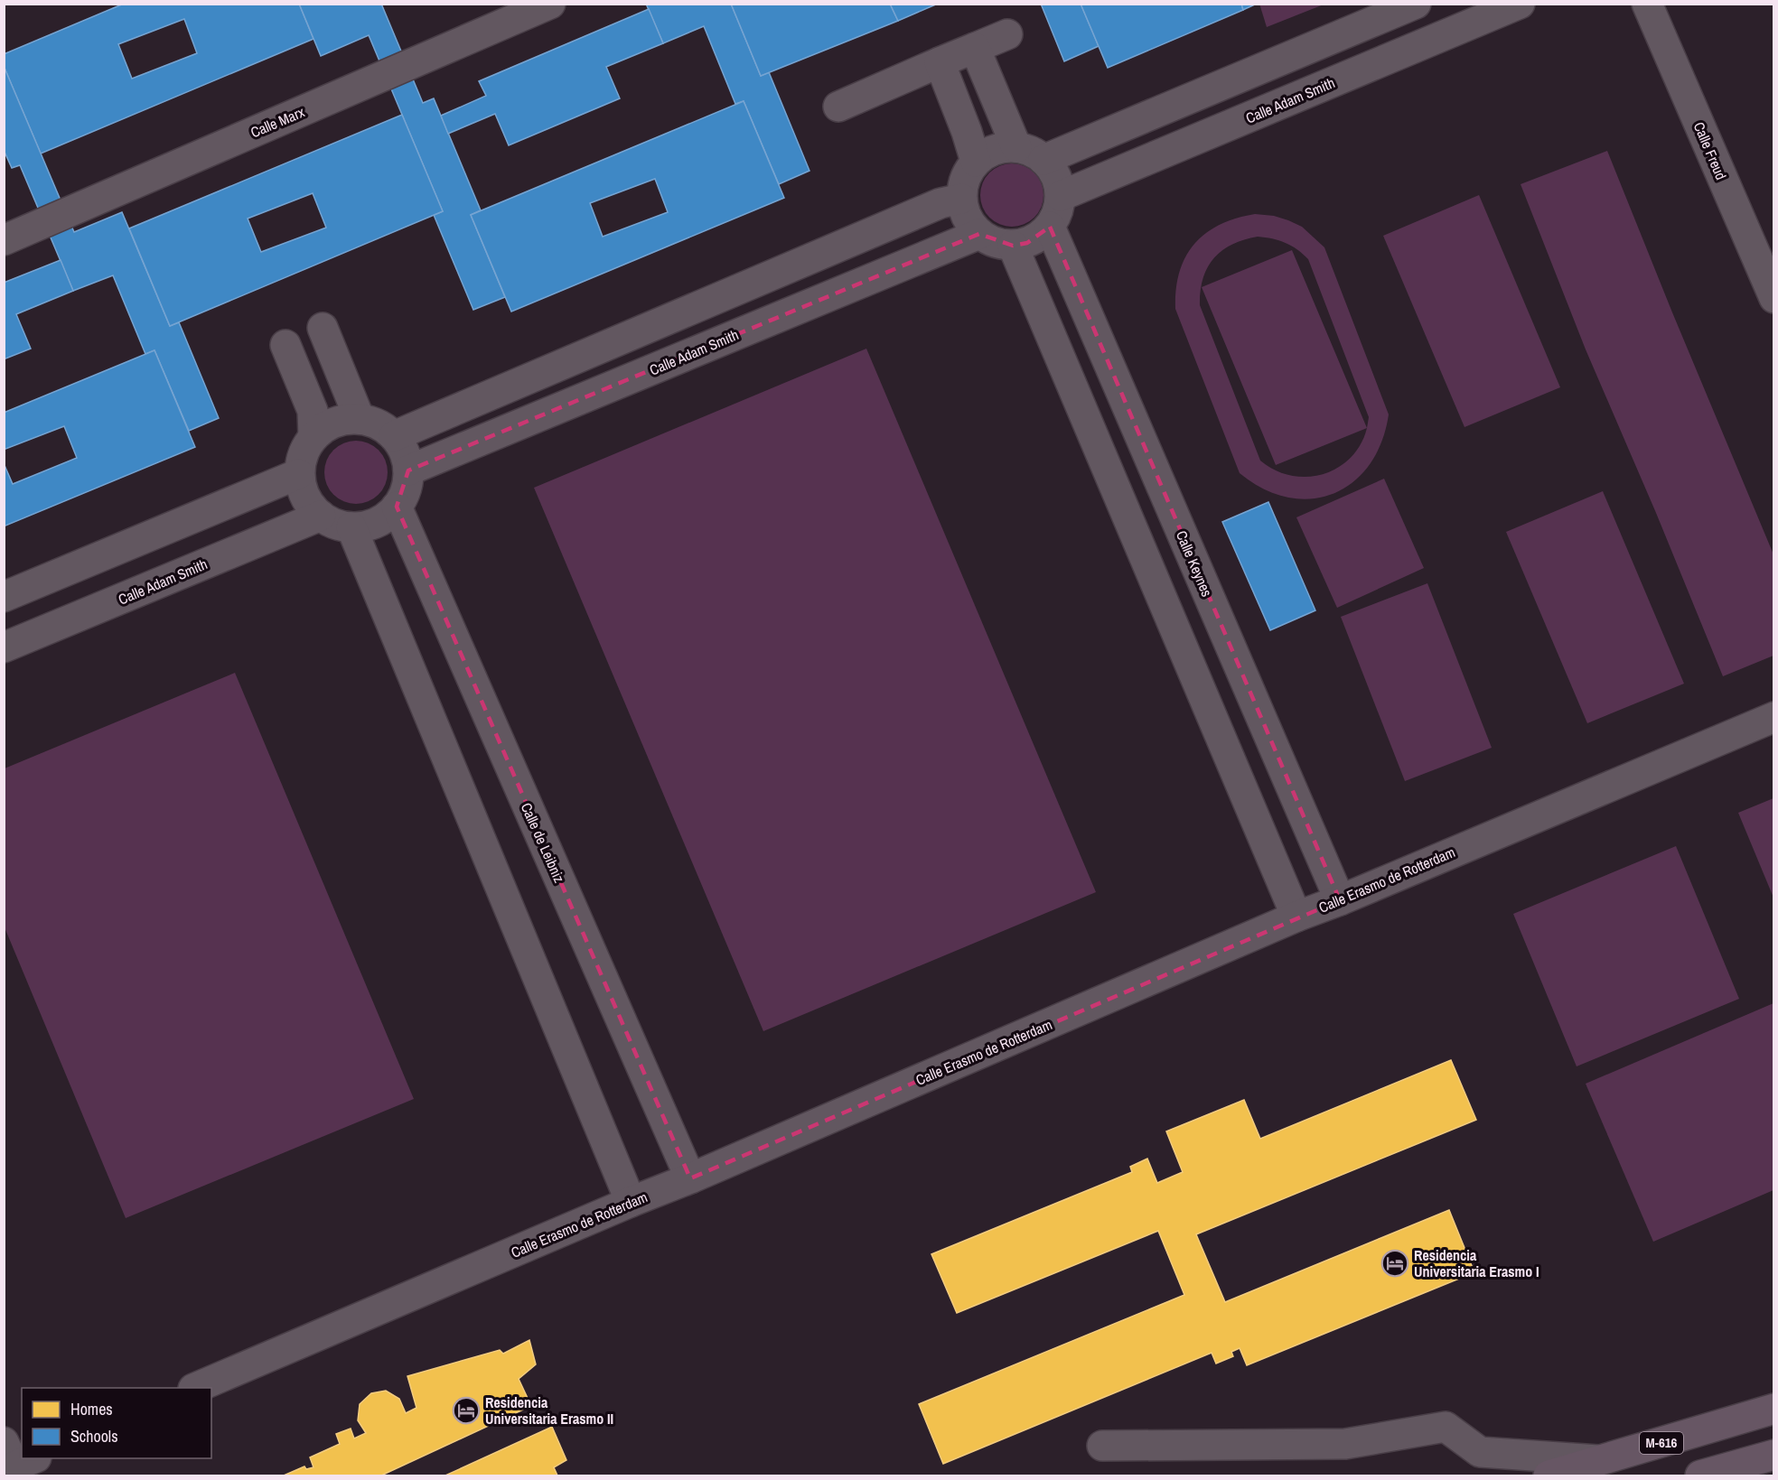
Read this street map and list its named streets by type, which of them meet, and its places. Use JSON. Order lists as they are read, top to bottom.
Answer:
{
  "streets": {
    "highway": ["M-616"],
    "street": [
      "Calle Adam Smith",
      "Calle Marx",
      "Calle Freud",
      "Calle Keynes",
      "Calle de Leibniz",
      "Calle Erasmo de Rotterdam"
    ]
  },
  "crossings": [
    ["Calle Adam Smith", "Calle Keynes"],
    ["Calle Adam Smith", "Calle de Leibniz"],
    ["Calle Keynes", "Calle Erasmo de Rotterdam"],
    ["Calle de Leibniz", "Calle Erasmo de Rotterdam"]
  ],
  "places": {
    "hotel": ["Residencia Universitaria Erasmo I", "Residencia Universitaria Erasmo II"]
  },
  "legend": ["Homes", "Schools"]
}
